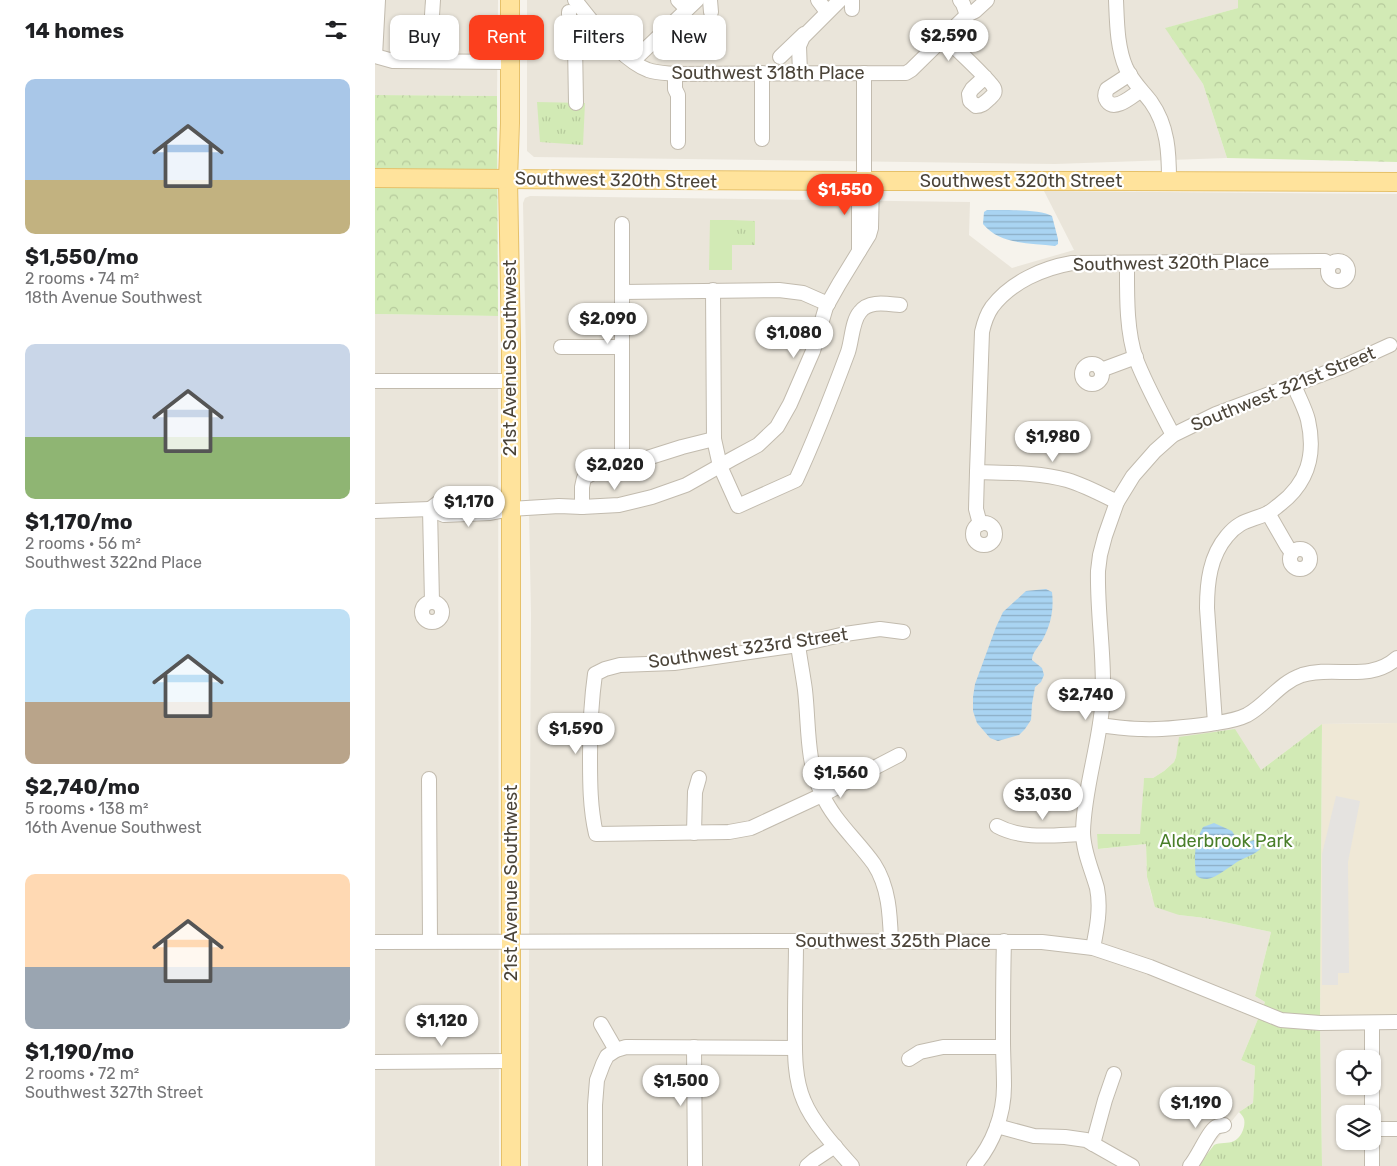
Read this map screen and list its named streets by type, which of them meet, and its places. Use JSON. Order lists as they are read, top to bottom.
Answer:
{
  "streets": {
    "main road": ["Southwest 320th Street", "21st Avenue Southwest"],
    "street": [
      "Southwest 318th Place",
      "Southwest 320th Place",
      "Southwest 321st Street",
      "Southwest 323rd Street",
      "Southwest 325th Place"
    ]
  },
  "crossings": [
    ["Southwest 320th Street", "21st Avenue Southwest"],
    ["21st Avenue Southwest", "Southwest 325th Place"],
    ["Southwest 321st Street", "Southwest 325th Place"]
  ],
  "parks": ["Alderbrook Park"],
  "page": {
    "heading": "14 homes",
    "chip": [
      "Buy",
      "Rent",
      "Filters",
      "New"
    ],
    "price": [
      "$2,590",
      "$1,550",
      "$2,090",
      "$1,080",
      "$1,980",
      "$2,020",
      "$1,170",
      "$2,740",
      "$1,590",
      "$1,560",
      "$3,030",
      "$1,120",
      "$1,500",
      "$1,190"
    ],
    "list": [
      {
        "name": "$1,550/mo",
        "note": "2 rooms · 74 m² · 18th Avenue Southwest"
      },
      {
        "name": "$1,170/mo",
        "note": "2 rooms · 56 m² · Southwest 322nd Place"
      },
      {
        "name": "$2,740/mo",
        "note": "5 rooms · 138 m² · 16th Avenue Southwest"
      },
      {
        "name": "$1,190/mo",
        "note": "2 rooms · 72 m² · Southwest 327th Street"
      }
    ]
  }
}
